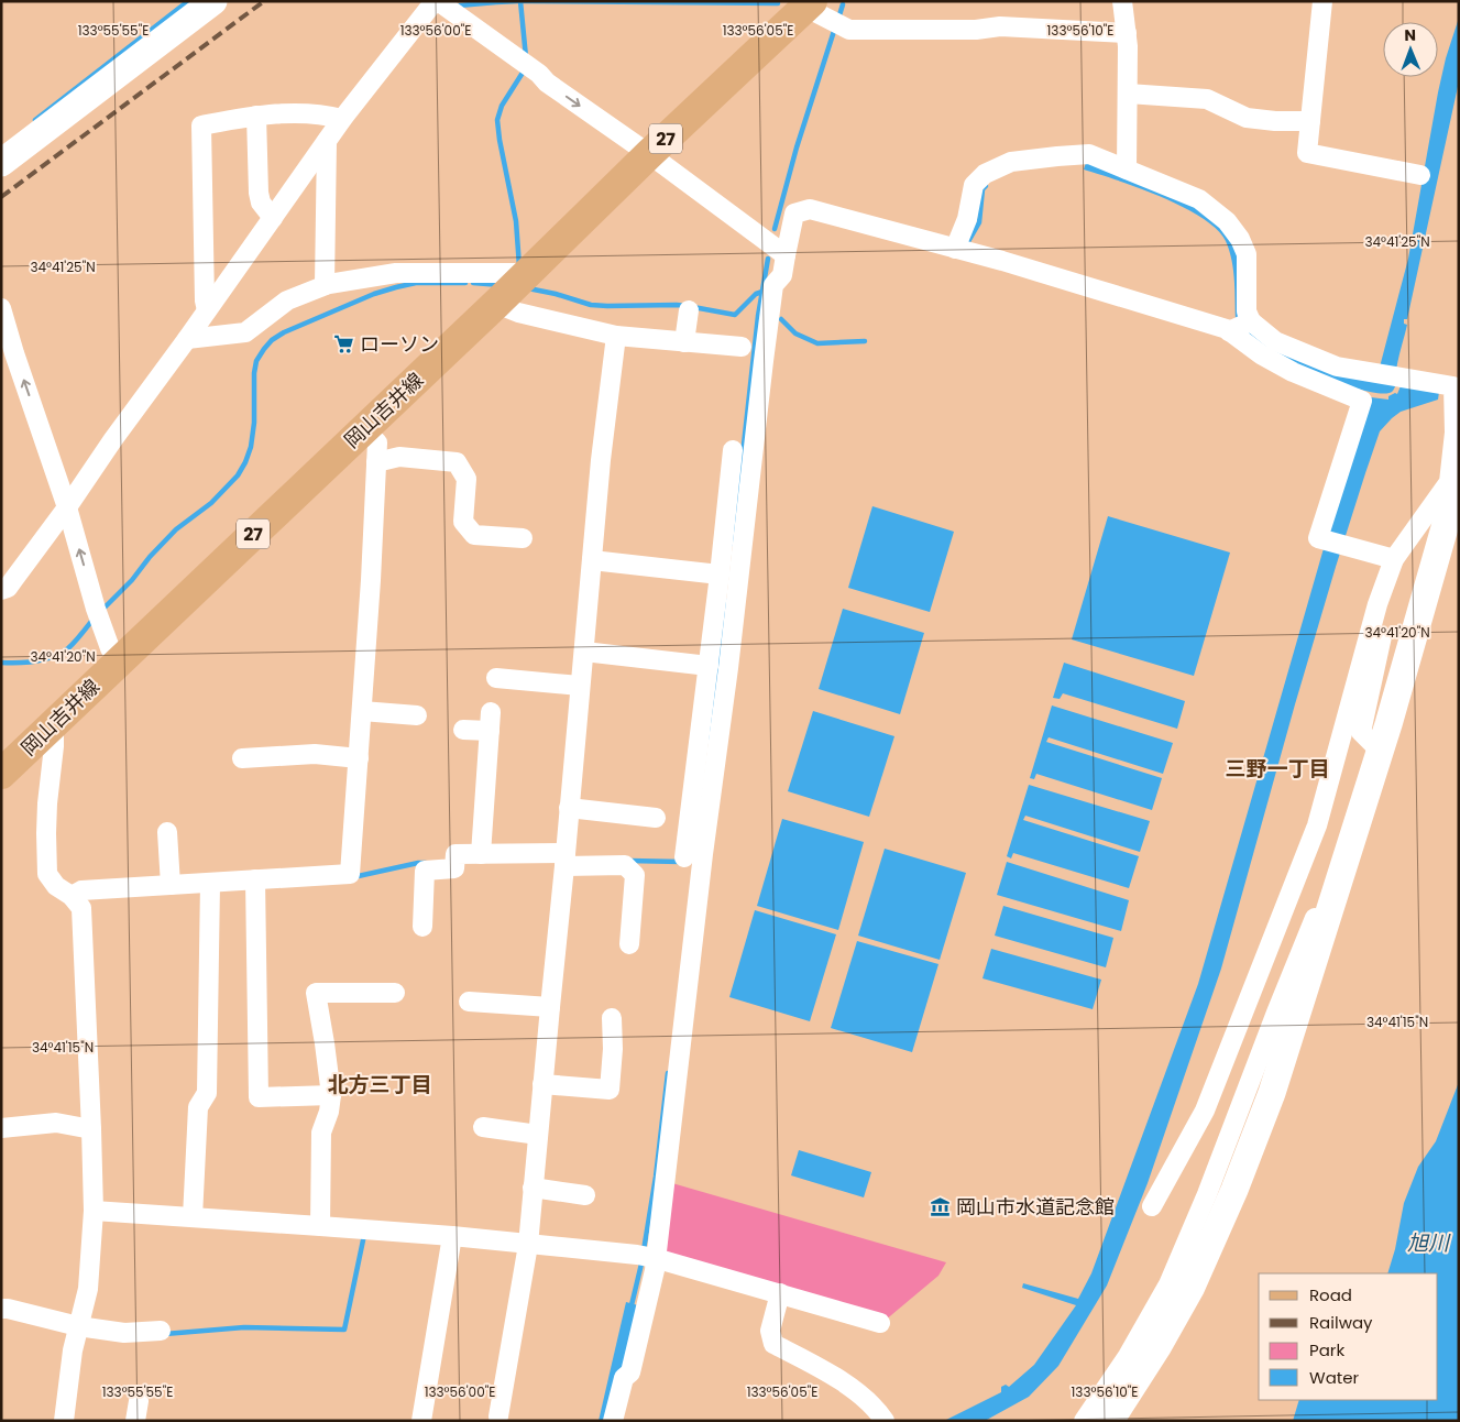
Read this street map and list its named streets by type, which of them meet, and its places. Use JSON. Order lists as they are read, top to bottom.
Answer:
{
  "streets": {
    "main road": ["27", "岡山吉井線"]
  },
  "districts": ["三野一丁目", "北方三丁目"],
  "water": ["旭川"],
  "places": {
    "supermarket": ["ローソン"],
    "museum": ["岡山市水道記念館"]
  },
  "legend": [
    "Road",
    "Railway",
    "Park",
    "Water"
  ],
  "north": "top",
  "coordinates": [
    "133°55'55\"E",
    "133°56'00\"E",
    "133°56'05\"E",
    "133°56'10\"E",
    "34°41'25\"N",
    "34°41'20\"N",
    "34°41'15\"N"
  ]
}
